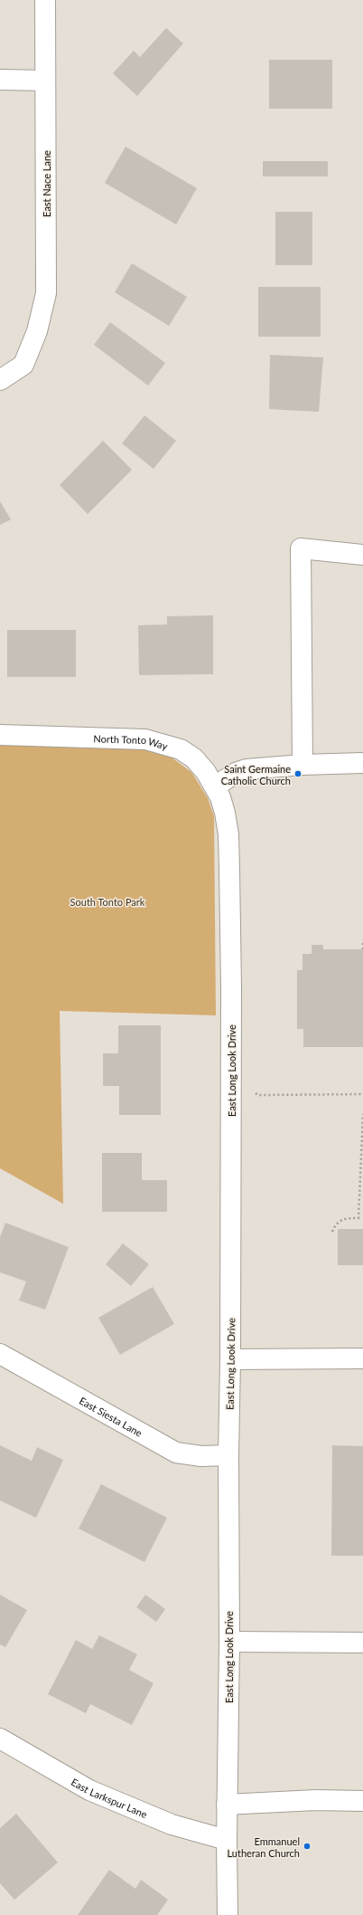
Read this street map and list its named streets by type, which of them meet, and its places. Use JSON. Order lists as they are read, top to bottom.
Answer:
{
  "streets": {
    "street": [
      "East Nace Lane",
      "North Tonto Way",
      "East Long Look Drive",
      "East Siesta Lane",
      "East Larkspur Lane"
    ]
  },
  "crossings": [
    ["North Tonto Way", "East Long Look Drive"],
    ["East Long Look Drive", "East Siesta Lane"],
    ["East Long Look Drive", "East Larkspur Lane"]
  ],
  "parks": ["South Tonto Park"],
  "places": ["Saint Germaine Catholic Church", "Emmanuel Lutheran Church"]
}
